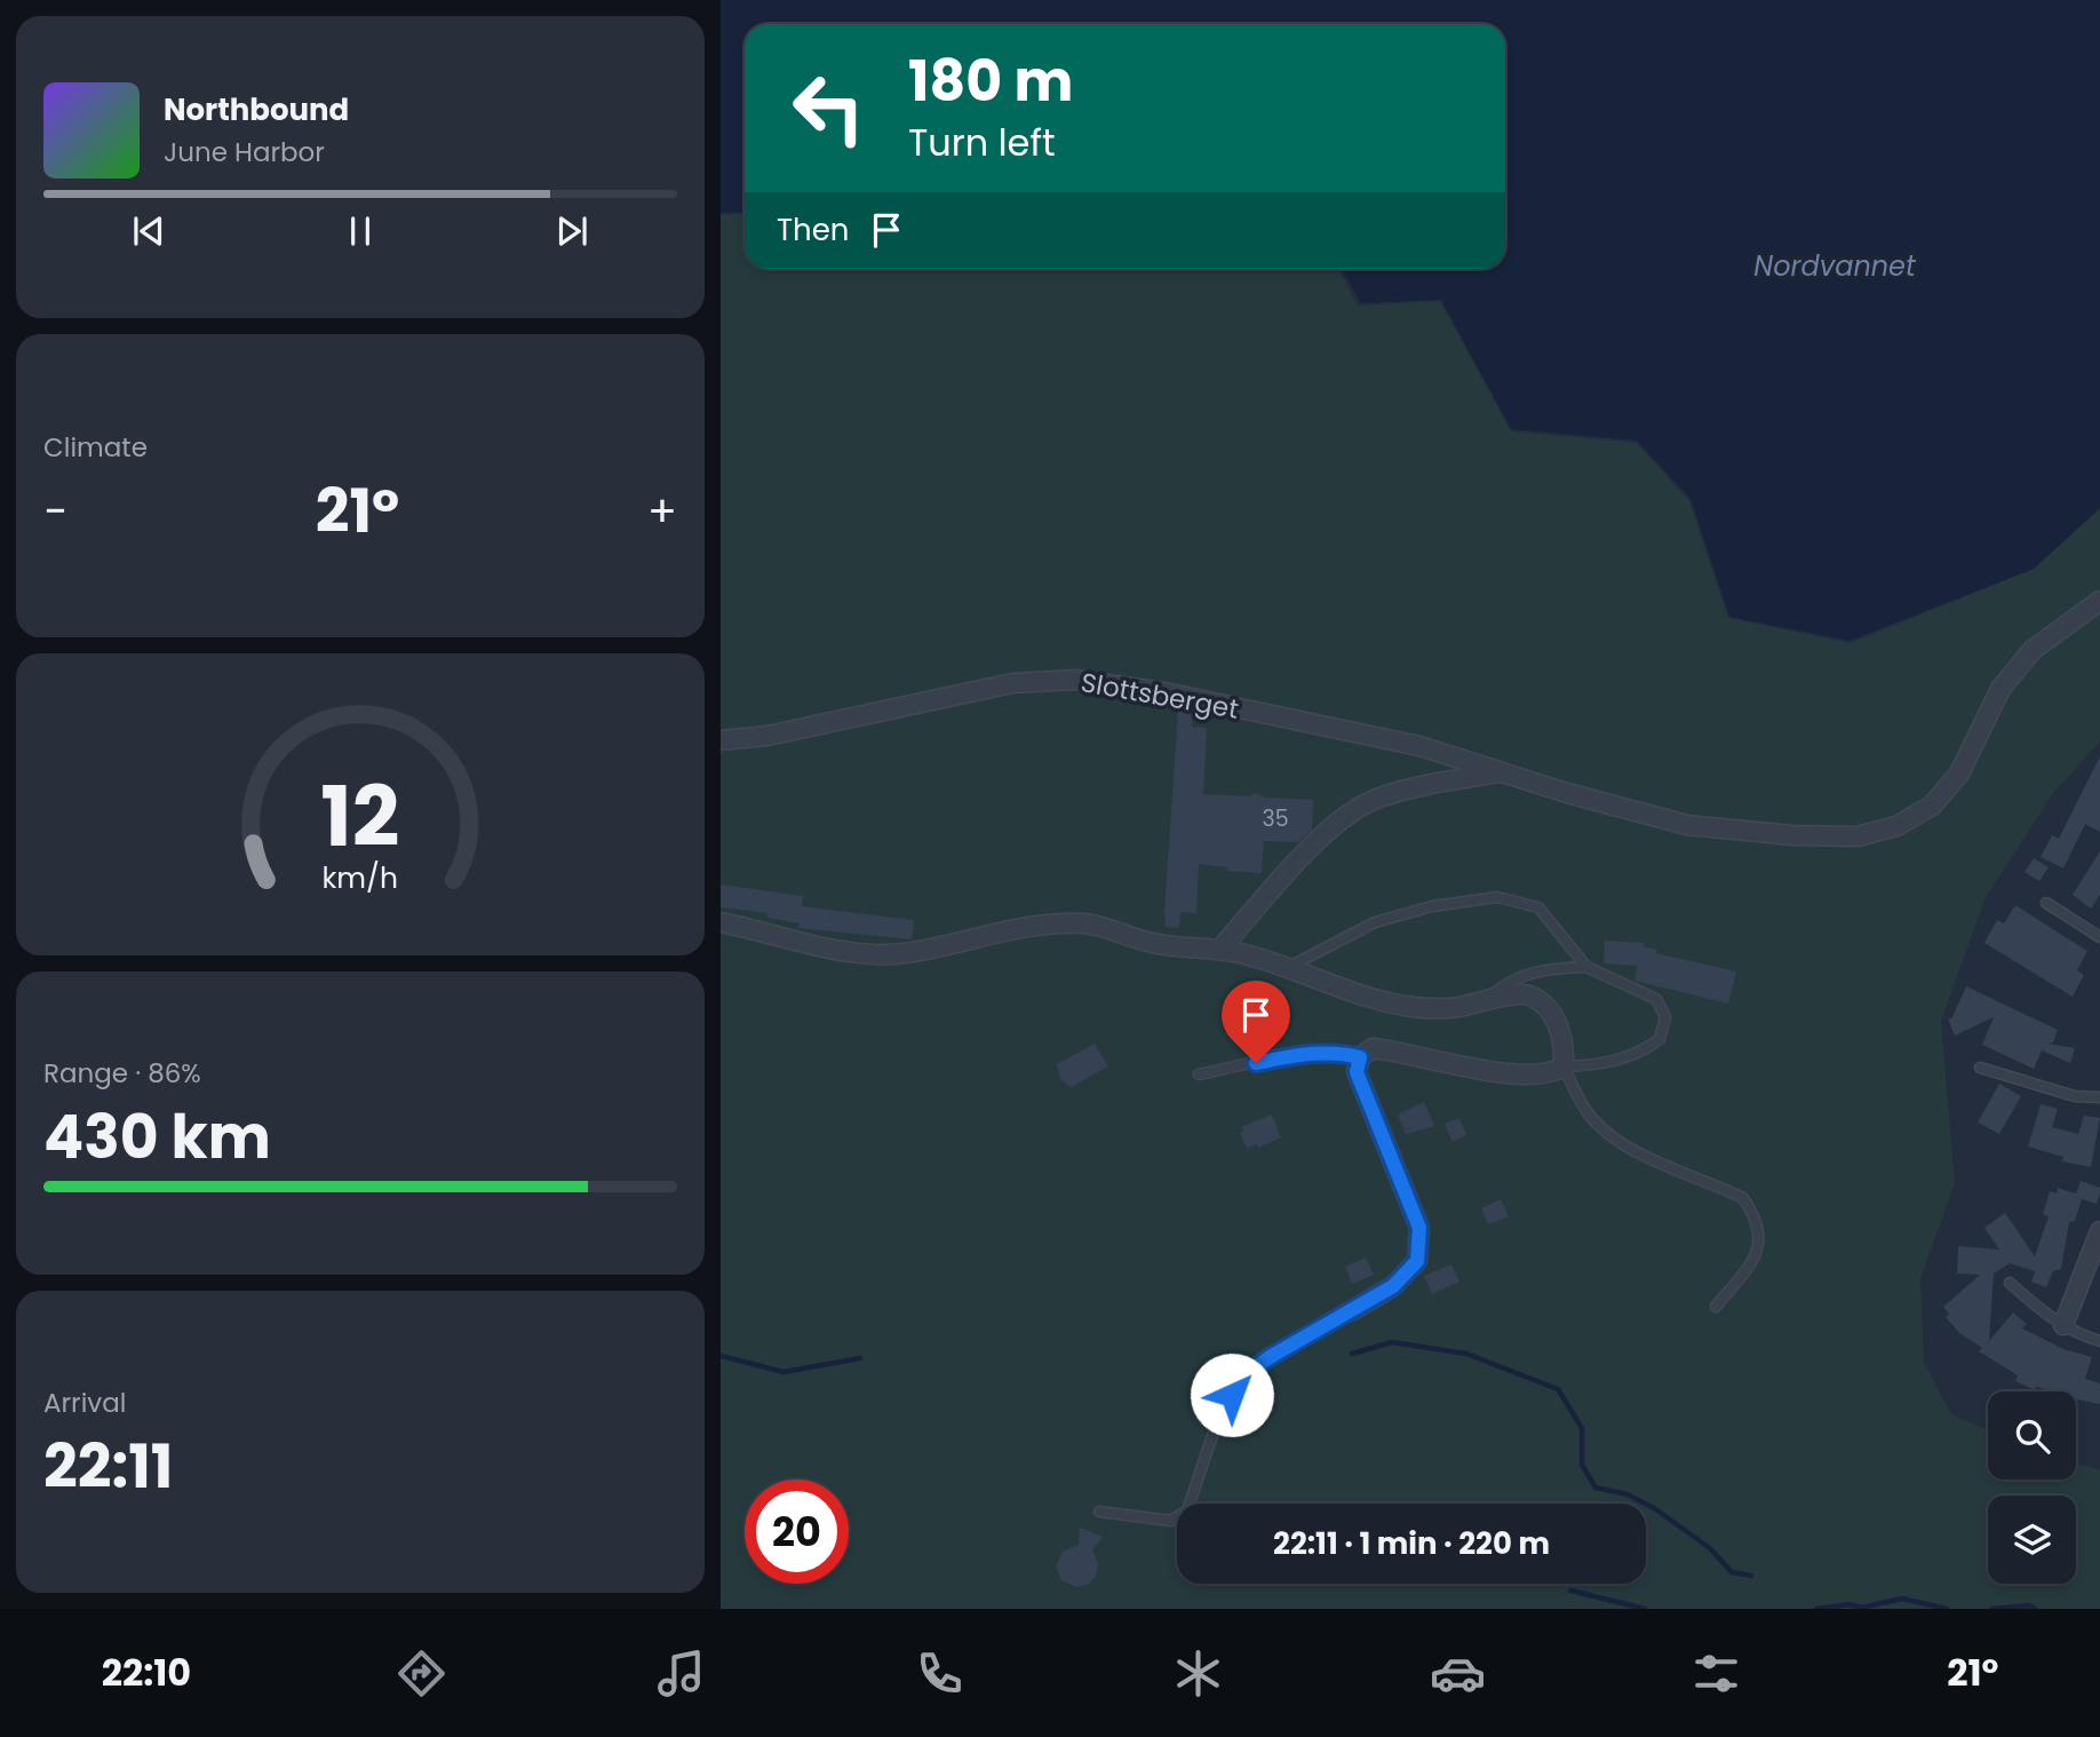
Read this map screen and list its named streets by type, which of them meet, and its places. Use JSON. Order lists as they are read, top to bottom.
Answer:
{
  "streets": {
    "street": ["Slottsberget"]
  },
  "water": ["Nordvannet"],
  "house_numbers": ["35"],
  "page": {
    "turn": ["180 m", "Turn left"],
    "song": ["Northbound", "June Harbor"],
    "then": "Then",
    "tile": [
      "Climate",
      ["Range · 86%", "430 km"],
      ["Arrival", "22:11"]
    ],
    "heat": ["−", "21°", "+"],
    "limit": "20",
    "trip": "22:11 · 1 min · 220 m",
    "tabs": ["22:10", "21°"],
    "gauge": ["12", "km/h"]
  }
}
